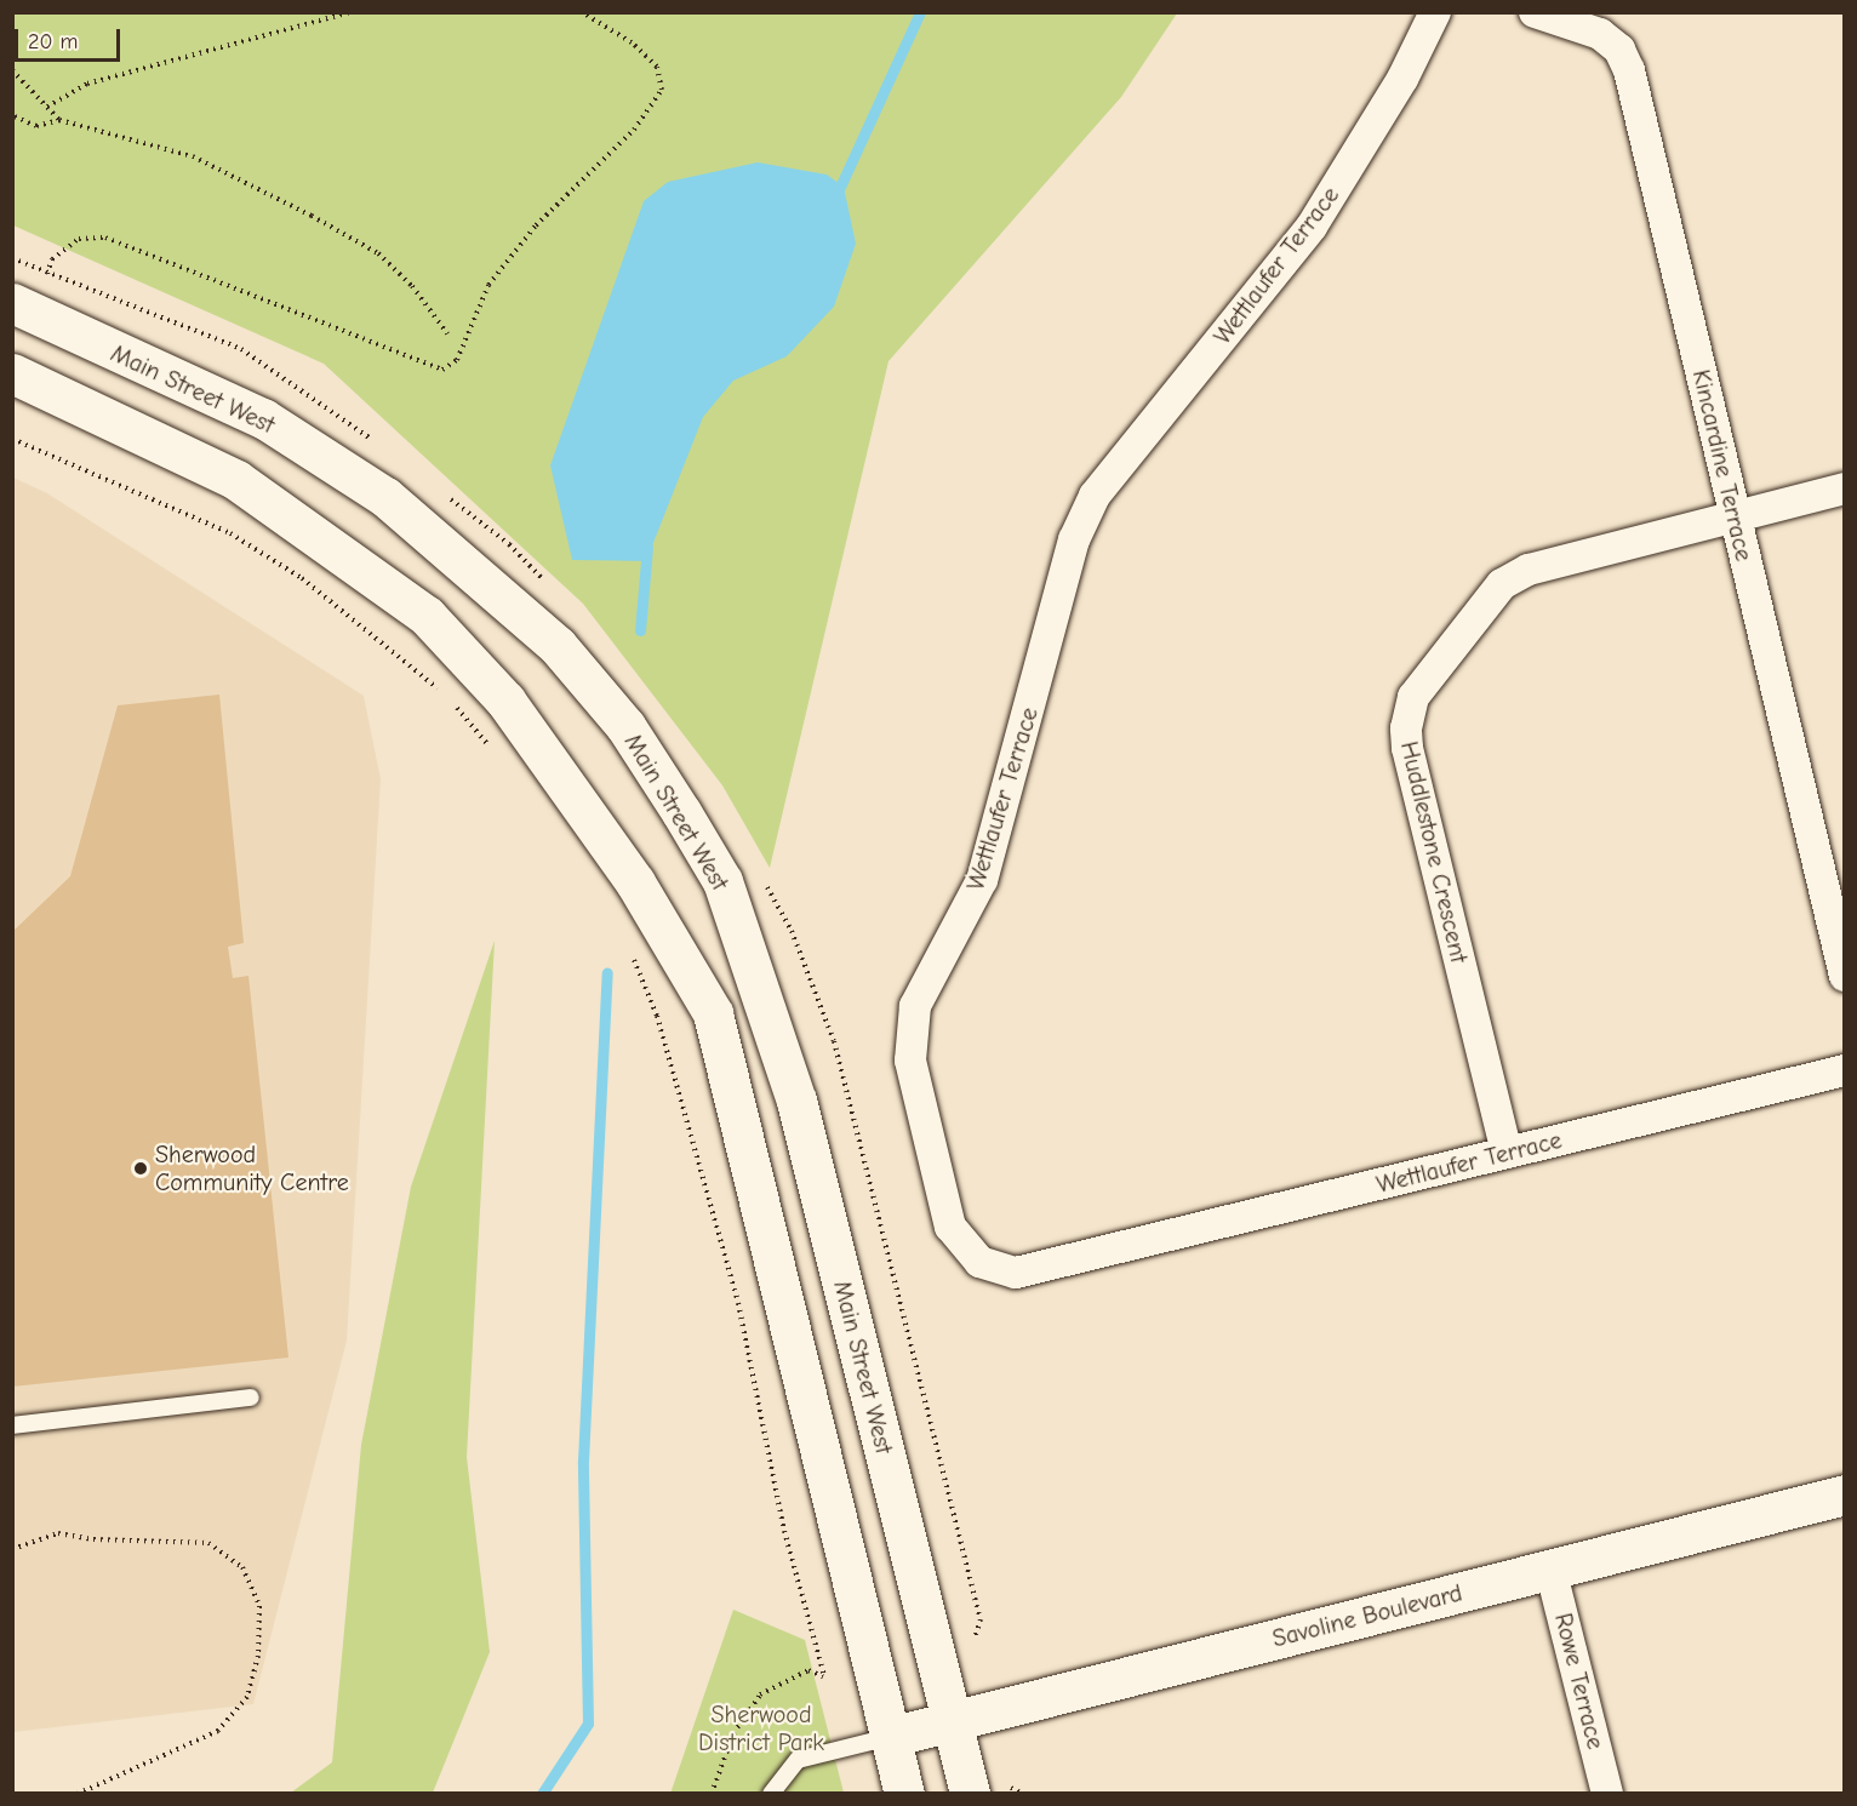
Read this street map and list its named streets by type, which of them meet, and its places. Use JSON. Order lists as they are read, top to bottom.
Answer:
{
  "streets": {
    "main road": ["Main Street West", "Savoline Boulevard"],
    "street": [
      "Wettlaufer Terrace",
      "Kincardine Terrace",
      "Huddlestone Crescent",
      "Rowe Terrace"
    ]
  },
  "crossings": [
    ["Wettlaufer Terrace", "Huddlestone Crescent"],
    ["Main Street West", "Savoline Boulevard"],
    ["Kincardine Terrace", "Huddlestone Crescent"],
    ["Savoline Boulevard", "Rowe Terrace"]
  ],
  "parks": ["Sherwood District Park"],
  "places": ["Sherwood Community Centre"],
  "scale_bar": "20 m"
}
